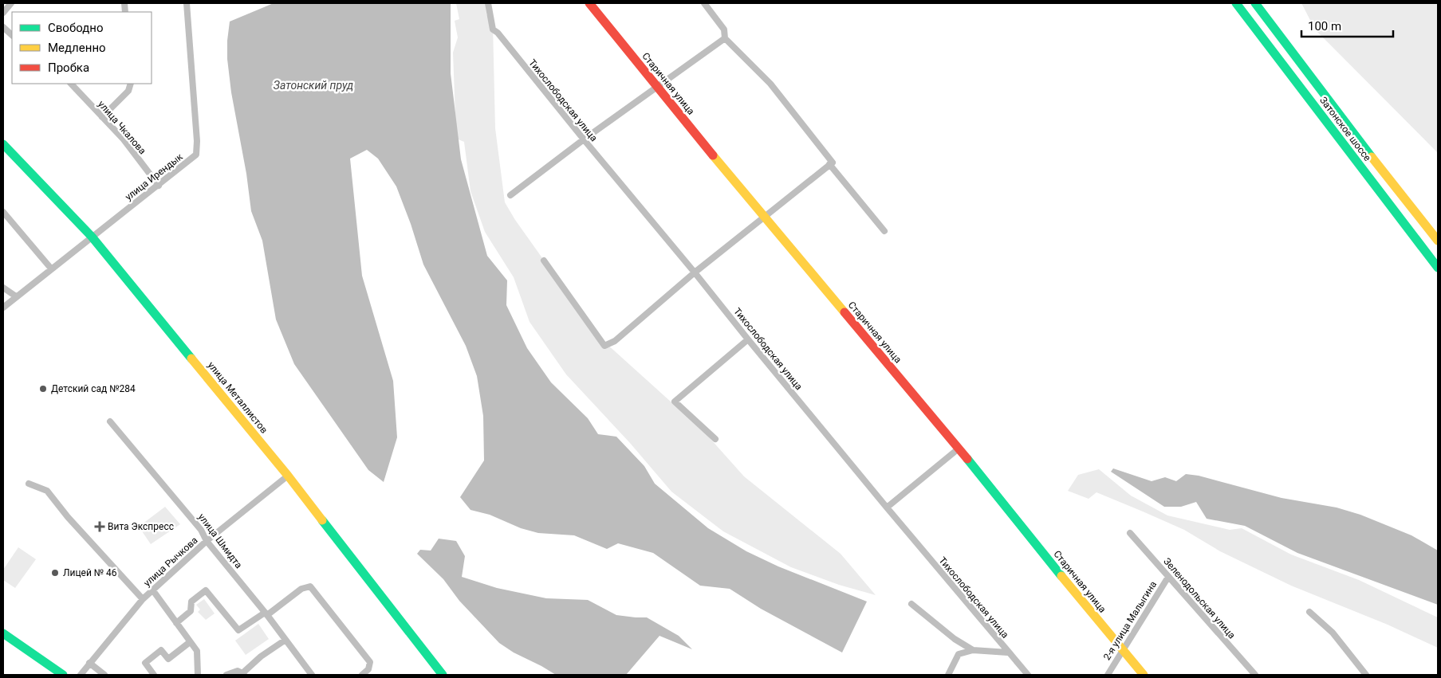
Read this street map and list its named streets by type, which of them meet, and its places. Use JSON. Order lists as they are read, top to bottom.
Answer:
{
  "streets": {
    "street": [
      "Старичная улица",
      "Тихослободская улица",
      "улица Чкалова",
      "Затонское шоссе",
      "улица Ирендык",
      "улица Металлистов",
      "улица Шмидта",
      "улица Рычкова",
      "Зеленодольская улица",
      "2-я улица Малыгина"
    ]
  },
  "crossings": [
    ["Старичная улица", "2-я улица Малыгина"],
    ["улица Чкалова", "улица Ирендык"],
    ["улица Ирендык", "улица Металлистов"],
    ["улица Металлистов", "улица Рычкова"],
    ["улица Шмидта", "улица Рычкова"],
    ["Зеленодольская улица", "2-я улица Малыгина"]
  ],
  "water": ["Затонский пруд"],
  "places": {
    "other": ["Детский сад №284", "Лицей № 46"],
    "health": ["Вита Экспресс"]
  },
  "legend": ["Свободно", "Медленно", "Пробка"],
  "scale_bar": "100 m"
}
